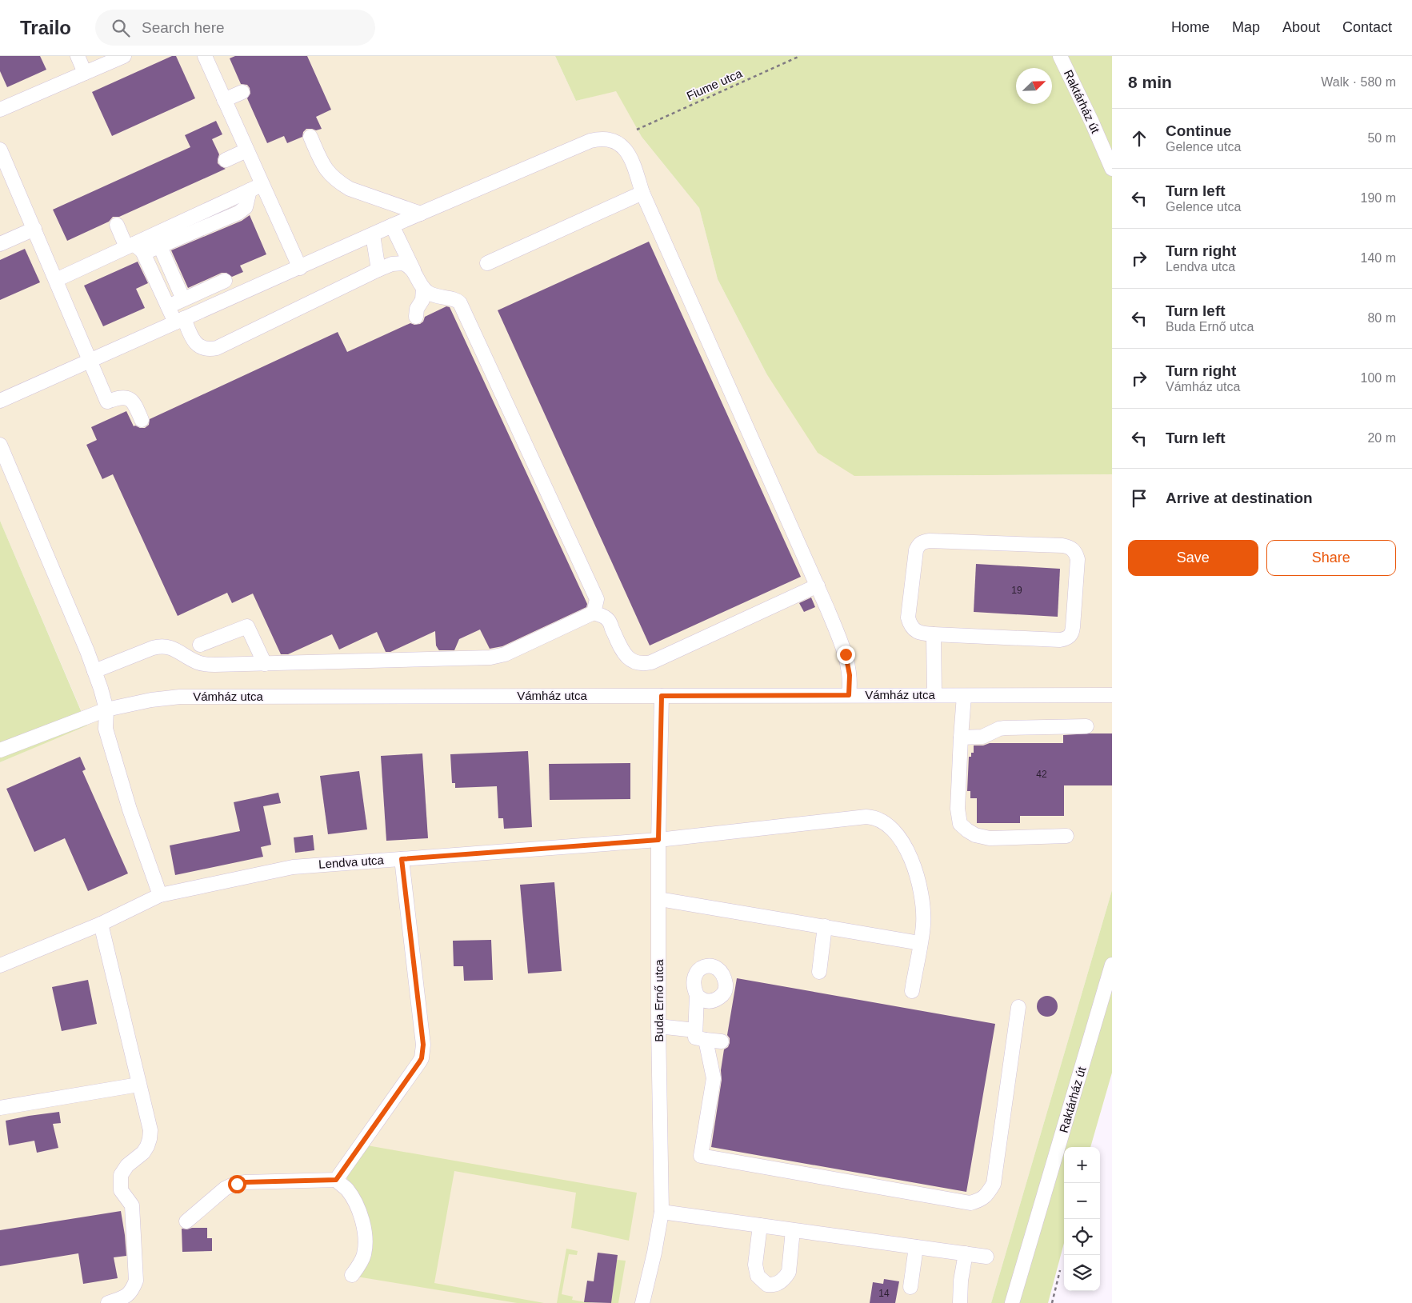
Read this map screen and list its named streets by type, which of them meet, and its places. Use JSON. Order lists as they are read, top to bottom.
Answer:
{
  "streets": {
    "street": [
      "Raktárház út",
      "Vámház utca",
      "Lendva utca",
      "Buda Ernő utca"
    ],
    "path": ["Fiume utca"]
  },
  "crossings": [
    ["Vámház utca", "Buda Ernő utca"],
    ["Lendva utca", "Buda Ernő utca"]
  ],
  "house_numbers": ["19", "42", "14"],
  "north": "top right",
  "page": {
    "header": "Trailo",
    "search": "Search here",
    "nav": [
      "Home",
      "Map",
      "About",
      "Contact"
    ],
    "heading": ["8 min", "Walk · 580 m"],
    "list": [
      ["Continue", "Gelence utca", "50 m"],
      ["Turn left", "Gelence utca", "190 m"],
      ["Turn right", "Lendva utca", "140 m"],
      ["Turn left", "Buda Ernő utca", "80 m"],
      ["Turn right", "Vámház utca", "100 m"],
      ["Turn left", "20 m"],
      "Arrive at destination"
    ],
    "buttons": ["Save", "Share"],
    "map_buttons": ["+", "−"]
  }
}
